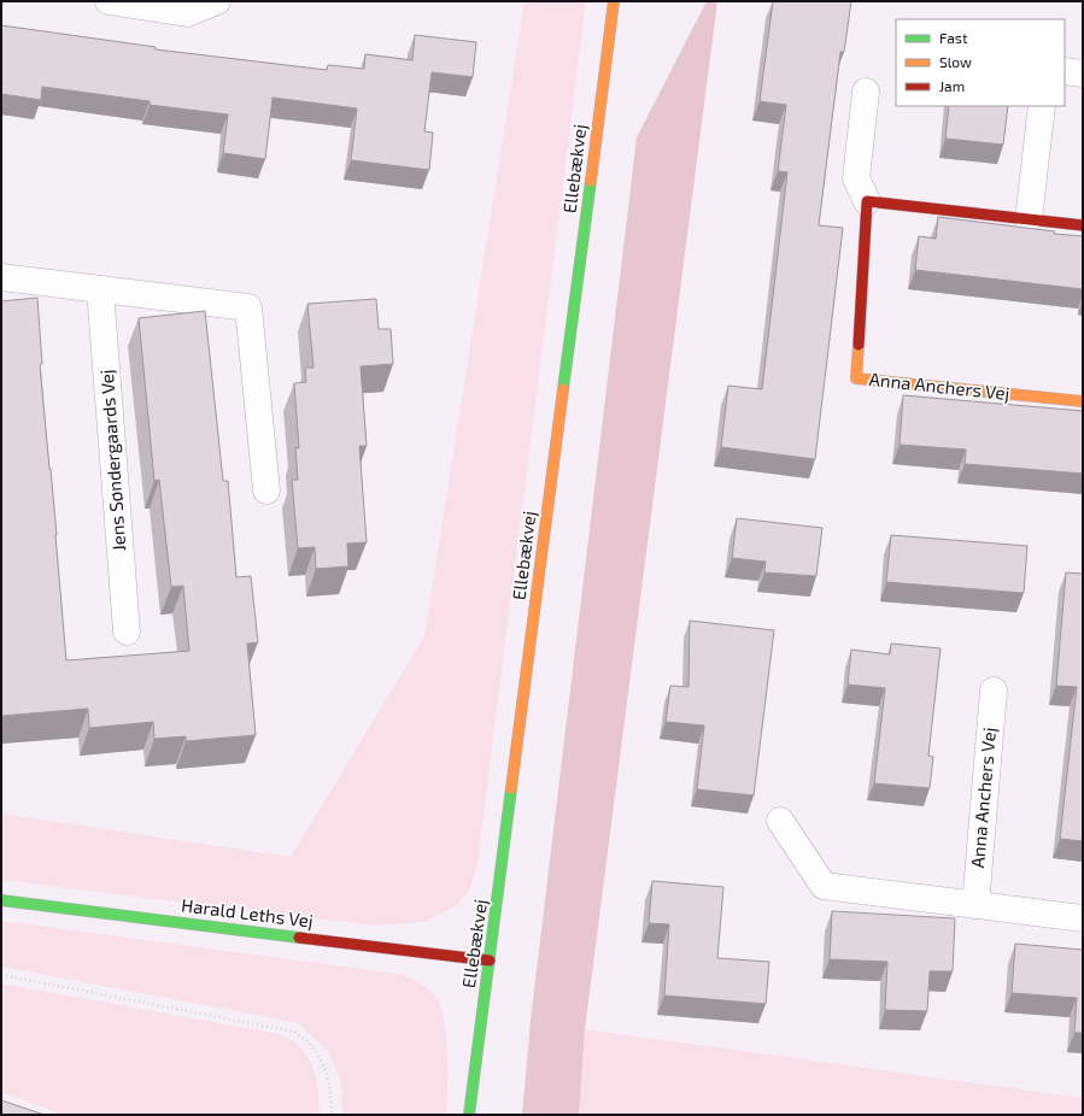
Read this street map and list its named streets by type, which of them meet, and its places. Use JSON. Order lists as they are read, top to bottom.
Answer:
{
  "streets": {
    "street": [
      "Ellebækvej",
      "Anna Anchers Vej",
      "Jens Søndergaards Vej",
      "Harald Leths Vej"
    ]
  },
  "crossings": [
    ["Ellebækvej", "Harald Leths Vej"]
  ],
  "legend": ["Fast", "Slow", "Jam"]
}
